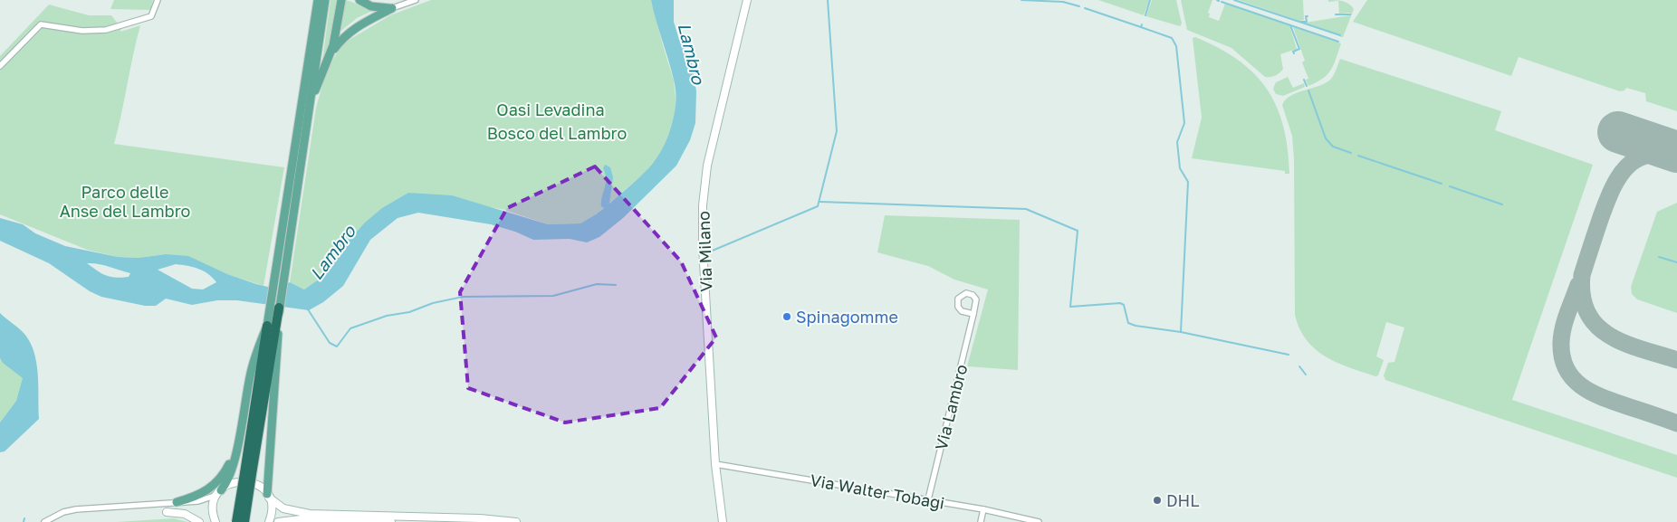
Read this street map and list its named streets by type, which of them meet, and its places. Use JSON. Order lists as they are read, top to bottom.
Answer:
{
  "streets": {
    "street": ["Via Milano", "Via Lambro", "Via Walter Tobagi"]
  },
  "crossings": [
    ["Via Milano", "Via Walter Tobagi"],
    ["Via Lambro", "Via Walter Tobagi"]
  ],
  "water": ["Lambro"],
  "parks": ["Oasi Levadina", "Bosco del Lambro", "Parco delle Anse del Lambro"],
  "places": ["Spinagomme", "DHL"]
}
